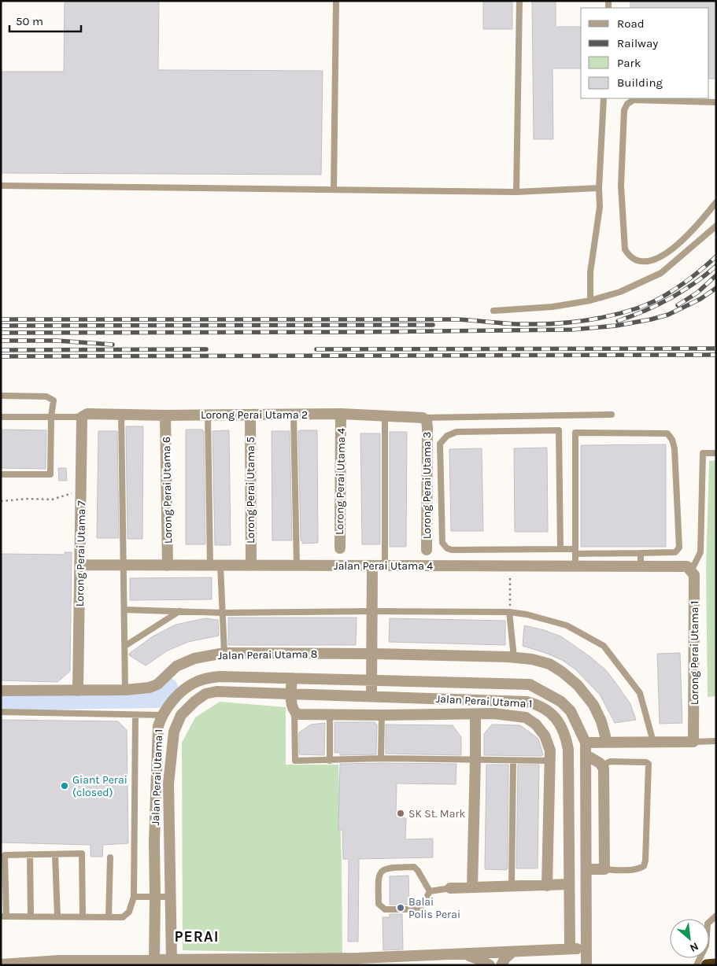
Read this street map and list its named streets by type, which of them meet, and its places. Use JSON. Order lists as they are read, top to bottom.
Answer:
{
  "streets": {
    "street": [
      "Lorong Perai Utama 2",
      "Lorong Perai Utama 4",
      "Lorong Perai Utama 3",
      "Lorong Perai Utama 6",
      "Lorong Perai Utama 5",
      "Lorong Perai Utama 7",
      "Jalan Perai Utama 4",
      "Lorong Perai Utama 1",
      "Jalan Perai Utama 8",
      "Jalan Perai Utama 1"
    ]
  },
  "crossings": [
    ["Lorong Perai Utama 2", "Lorong Perai Utama 4"],
    ["Lorong Perai Utama 2", "Lorong Perai Utama 3"],
    ["Lorong Perai Utama 2", "Lorong Perai Utama 6"],
    ["Lorong Perai Utama 2", "Lorong Perai Utama 5"],
    ["Lorong Perai Utama 2", "Lorong Perai Utama 7"],
    ["Lorong Perai Utama 6", "Jalan Perai Utama 4"],
    ["Lorong Perai Utama 5", "Jalan Perai Utama 4"],
    ["Lorong Perai Utama 7", "Jalan Perai Utama 4"],
    ["Lorong Perai Utama 7", "Jalan Perai Utama 8"],
    ["Jalan Perai Utama 4", "Lorong Perai Utama 1"]
  ],
  "districts": ["PERAI"],
  "places": ["Giant Perai (closed)", "SK St. Mark", "Balai Polis Perai"],
  "legend": [
    "Road",
    "Railway",
    "Park",
    "Building"
  ],
  "scale_bar": "50 m",
  "north": "bottom right"
}
